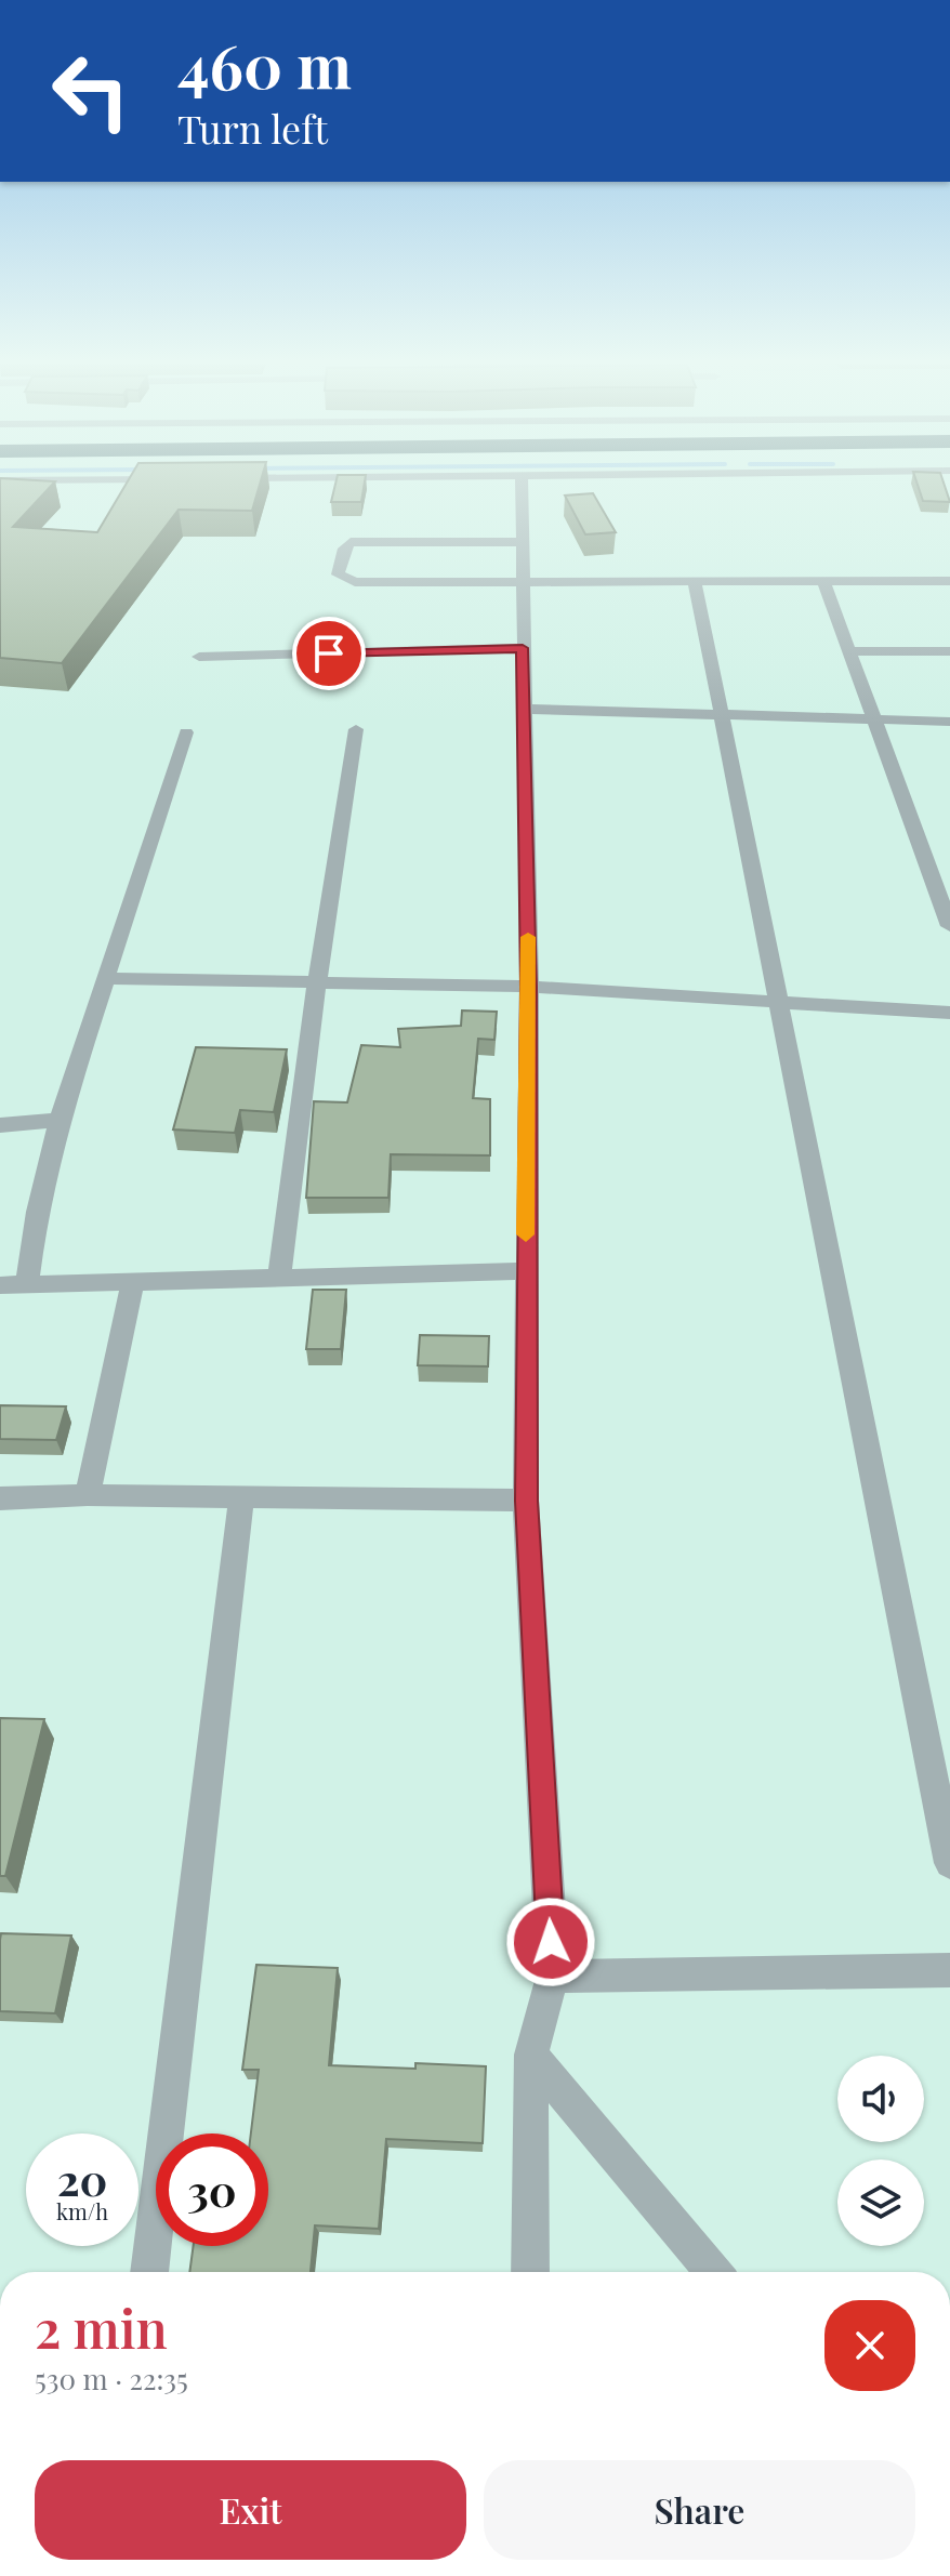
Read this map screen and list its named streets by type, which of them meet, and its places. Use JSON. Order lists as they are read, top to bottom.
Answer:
{
  "page": {
    "turn": ["460 m", "Turn left"],
    "speed": "20 km/h",
    "limit": "30",
    "heading": ["2 min", "530 m · 22:35"],
    "buttons": ["Exit", "Share"]
  }
}
